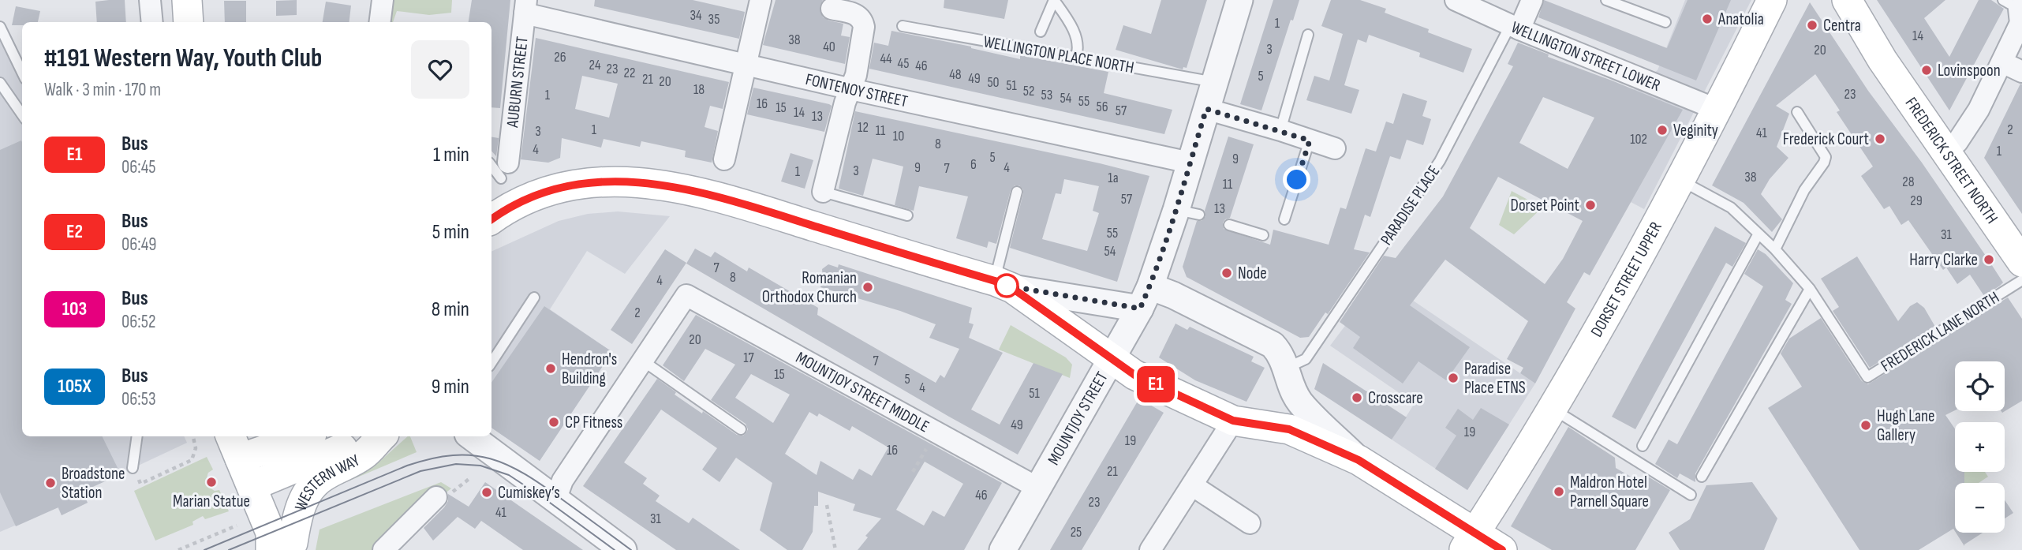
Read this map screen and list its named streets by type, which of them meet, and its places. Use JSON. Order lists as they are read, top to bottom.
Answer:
{
  "streets": {
    "main road": ["FREDERICK STREET NORTH", "DORSET STREET UPPER", "WESTERN WAY"],
    "street": [
      "WELLINGTON STREET LOWER",
      "AUBURN STREET",
      "FONTENOY STREET",
      "MOUNTJOY STREET MIDDLE",
      "MOUNTJOY STREET"
    ],
    "lane": ["WELLINGTON PLACE NORTH", "PARADISE PLACE", "FREDERICK LANE NORTH"]
  },
  "crossings": [
    ["WELLINGTON PLACE NORTH", "MOUNTJOY STREET"],
    ["WELLINGTON STREET LOWER", "PARADISE PLACE"],
    ["WELLINGTON STREET LOWER", "DORSET STREET UPPER"],
    ["AUBURN STREET", "FONTENOY STREET"],
    ["FONTENOY STREET", "MOUNTJOY STREET"],
    ["DORSET STREET UPPER", "FREDERICK LANE NORTH"],
    ["MOUNTJOY STREET MIDDLE", "MOUNTJOY STREET"]
  ],
  "places": [
    "Anatolia",
    "Centra",
    "Lovinspoon",
    "Veginity",
    "Frederick Court",
    "Dorset Point",
    "Harry Clarke",
    "Node",
    "Romanian Orthodox Church",
    "Hendron's Building",
    "Paradise Place ETNS",
    "Crosscare",
    "CP Fitness",
    "Hugh Lane Gallery",
    "Marian Statue",
    "Broadstone Station",
    "Maldron Hotel Parnell Square",
    "Cumiskey’s"
  ],
  "lines": ["bus line E1"],
  "house_numbers": [
    "34",
    "35",
    "1",
    "14",
    "38",
    "40",
    "3",
    "20",
    "26",
    "44",
    "45",
    "24",
    "46",
    "23",
    "22",
    "48",
    "5",
    "49",
    "21",
    "20",
    "50",
    "51",
    "18",
    "52",
    "23",
    "1",
    "53",
    "54",
    "55",
    "16",
    "56",
    "15",
    "57",
    "14",
    "13",
    "12",
    "1",
    "2",
    "11",
    "3",
    "41",
    "10",
    "102",
    "8",
    "4",
    "1",
    "5",
    "9",
    "6",
    "9",
    "4",
    "7",
    "3",
    "1",
    "38",
    "1a",
    "28",
    "11",
    "57",
    "29",
    "13",
    "55",
    "31",
    "54",
    "7",
    "8",
    "4",
    "2",
    "20",
    "17",
    "7",
    "15",
    "5",
    "4",
    "51",
    "49",
    "19",
    "19",
    "16",
    "21",
    "46",
    "23",
    "41",
    "31",
    "25"
  ],
  "page": {
    "on_map": "E1",
    "heading": ["#191 Western Way, Youth Club", "Walk · 3 min · 170 m"],
    "list": [
      {
        "mark": "E1",
        "name": "Bus",
        "note": "06:45",
        "value": "1 min"
      },
      {
        "mark": "E2",
        "name": "Bus",
        "note": "06:49",
        "value": "5 min"
      },
      {
        "mark": "103",
        "name": "Bus",
        "note": "06:52",
        "value": "8 min"
      },
      {
        "mark": "105X",
        "name": "Bus",
        "note": "06:53",
        "value": "9 min"
      }
    ],
    "map_buttons": ["+", "−"]
  }
}
